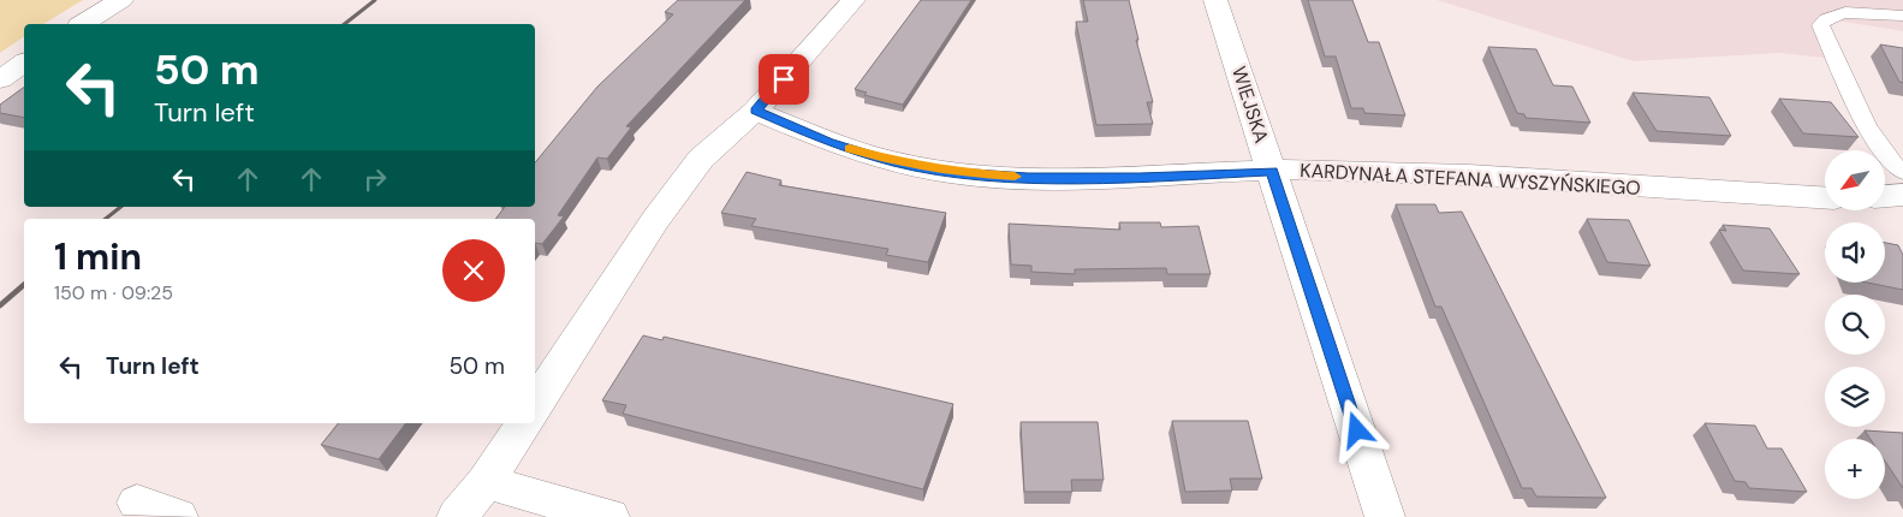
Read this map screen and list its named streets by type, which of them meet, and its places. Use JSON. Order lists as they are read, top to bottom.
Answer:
{
  "streets": {
    "street": ["WIEJSKA", "KARDYNAŁA STEFANA WYSZYŃSKIEGO"]
  },
  "crossings": [
    ["WIEJSKA", "KARDYNAŁA STEFANA WYSZYŃSKIEGO"]
  ],
  "north": "bottom left",
  "page": {
    "turn": ["50 m", "Turn left"],
    "map_buttons": "+",
    "heading": ["1 min", "150 m · 09:25"],
    "list": [
      {
        "name": "Turn left",
        "value": "50 m"
      }
    ]
  }
}
